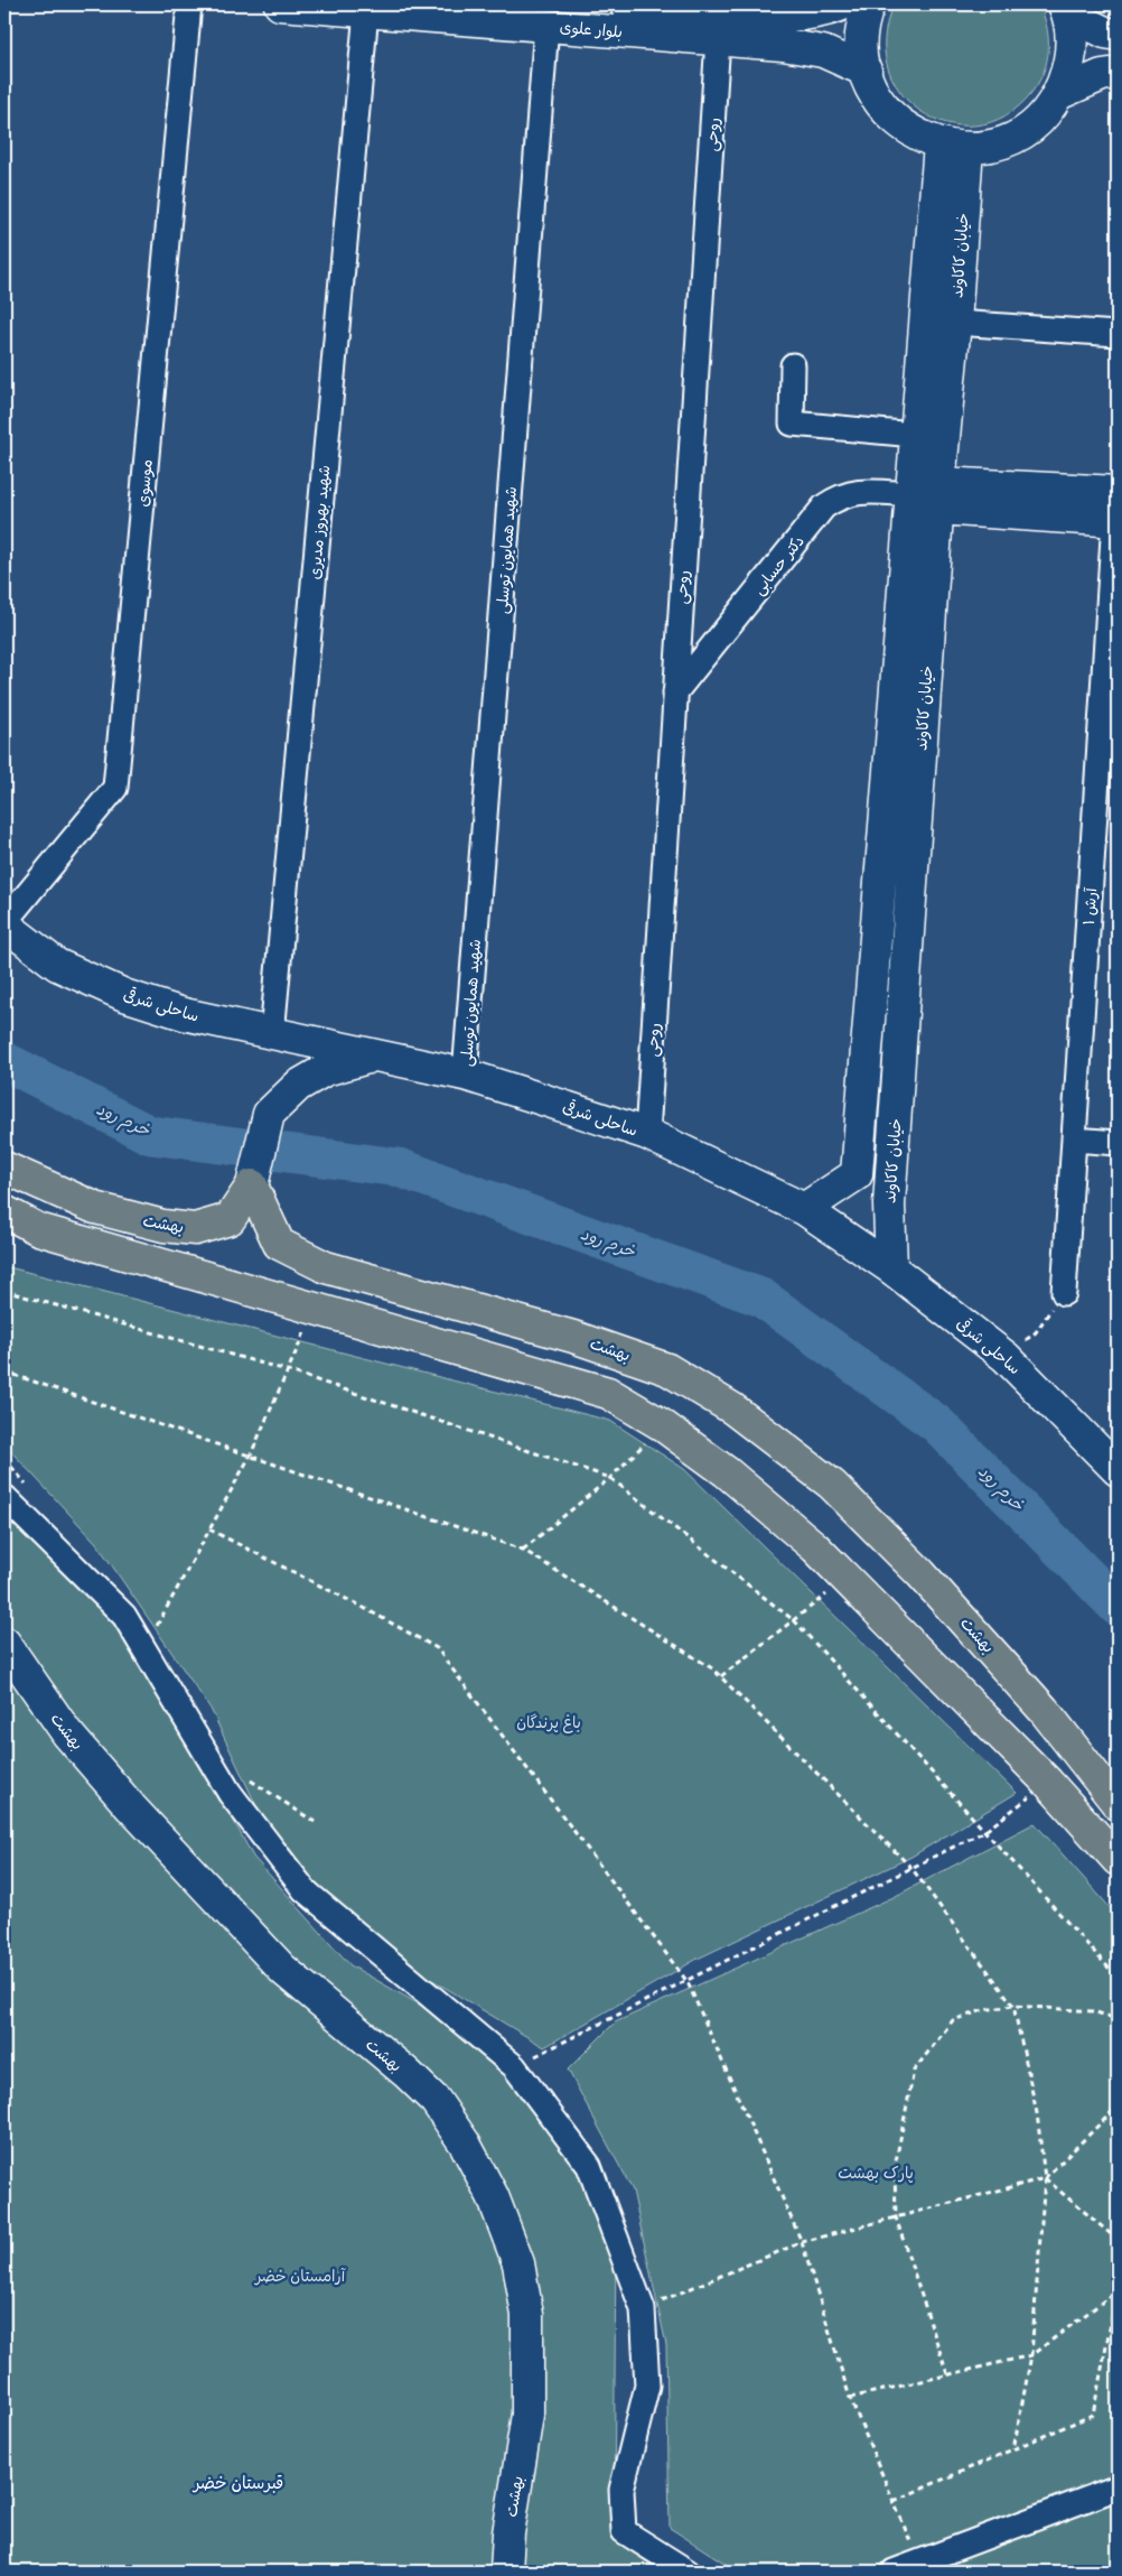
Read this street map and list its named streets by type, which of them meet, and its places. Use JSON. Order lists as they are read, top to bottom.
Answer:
{
  "streets": {
    "main road": [
      "بلوار علوی",
      "خیابان کاکاوند",
      "دکتر حسابی",
      "ساحلی شرقی",
      "بهشت"
    ],
    "street": [
      "روحی",
      "موسوی",
      "شهید بهروز مدیری",
      "شهید همایون توسلی",
      "آرش ۱"
    ]
  },
  "crossings": [
    ["بلوار علوی", "روحی"],
    ["بلوار علوی", "شهید بهروز مدیری"],
    ["بلوار علوی", "شهید همایون توسلی"],
    ["روحی", "دکتر حسابی"],
    ["روحی", "ساحلی شرقی"],
    ["خیابان کاکاوند", "دکتر حسابی"],
    ["خیابان کاکاوند", "ساحلی شرقی"],
    ["موسوی", "ساحلی شرقی"],
    ["شهید بهروز مدیری", "ساحلی شرقی"],
    ["شهید همایون توسلی", "ساحلی شرقی"],
    ["دکتر حسابی", "آرش ۱"]
  ],
  "districts": ["قبرستان خضر"],
  "water": ["خرم رود"],
  "parks": ["باغ پرندگان", "پارک بهشت", "آرامستان خضر"]
}
